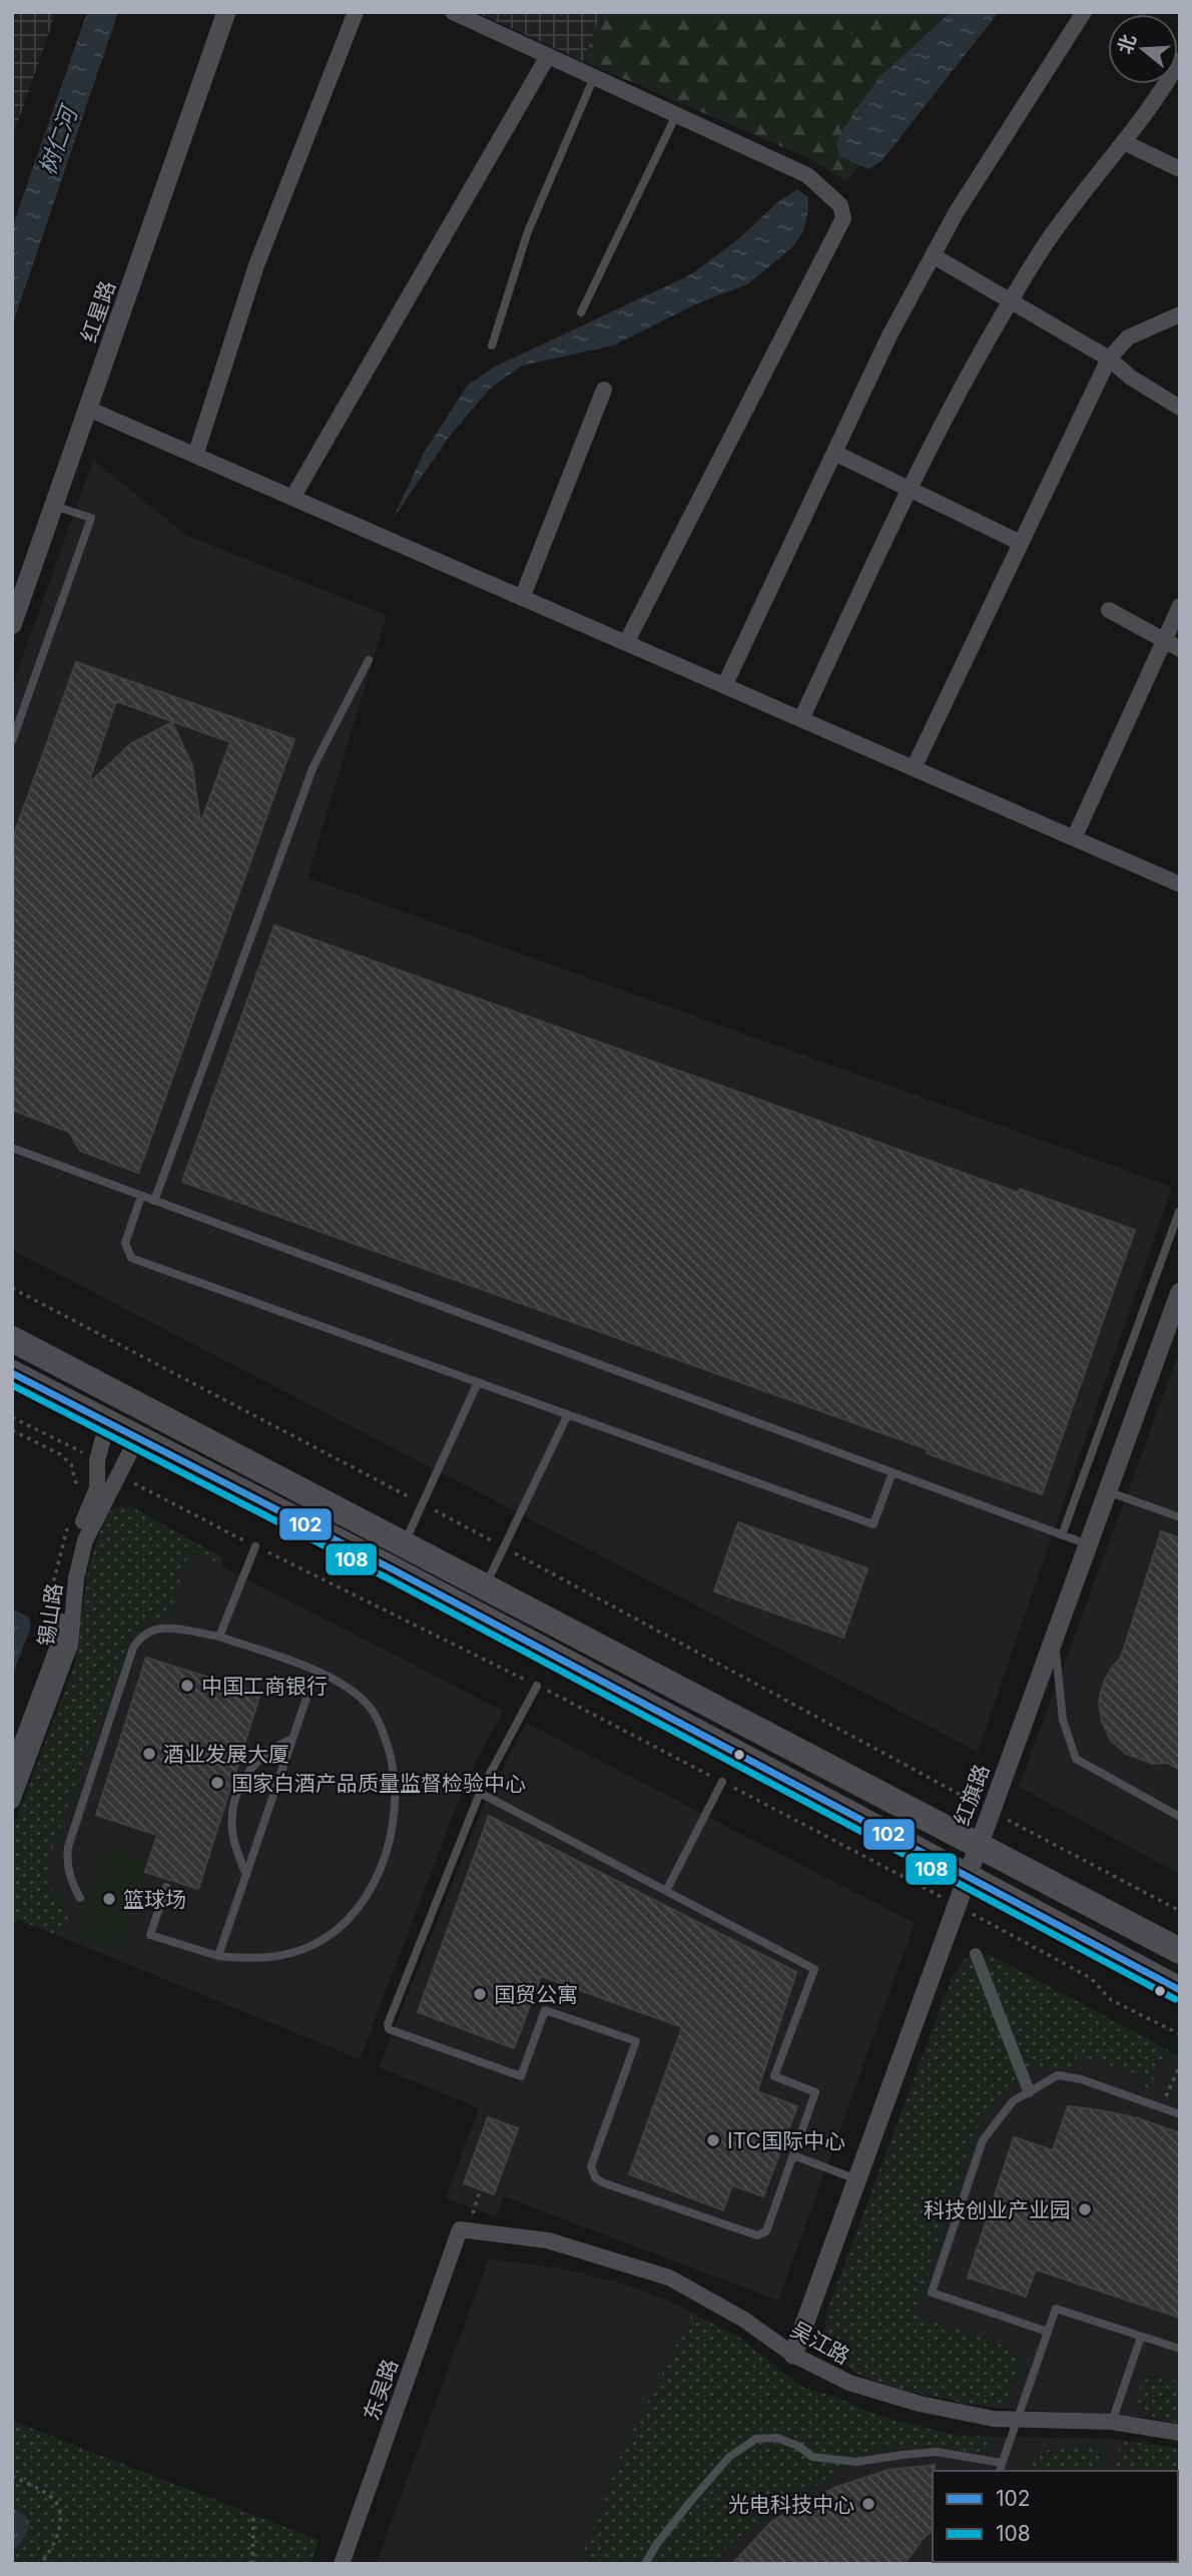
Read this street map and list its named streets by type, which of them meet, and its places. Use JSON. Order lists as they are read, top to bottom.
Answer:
{
  "streets": {
    "street": [
      "红星路",
      "锡山路",
      "红旗路",
      "吴江路",
      "东吴路"
    ]
  },
  "crossings": [
    ["红旗路", "吴江路"],
    ["吴江路", "东吴路"]
  ],
  "water": ["树仁河"],
  "places": [
    "中国工商银行",
    "酒业发展大厦",
    "国家白酒产品质量监督检验中心",
    "篮球场",
    "国贸公寓",
    "ITC国际中心",
    "科技创业产业园",
    "光电科技中心"
  ],
  "lines": ["transit line 102", "transit line 108"],
  "legend": ["102", "108"],
  "north": "left"
}
